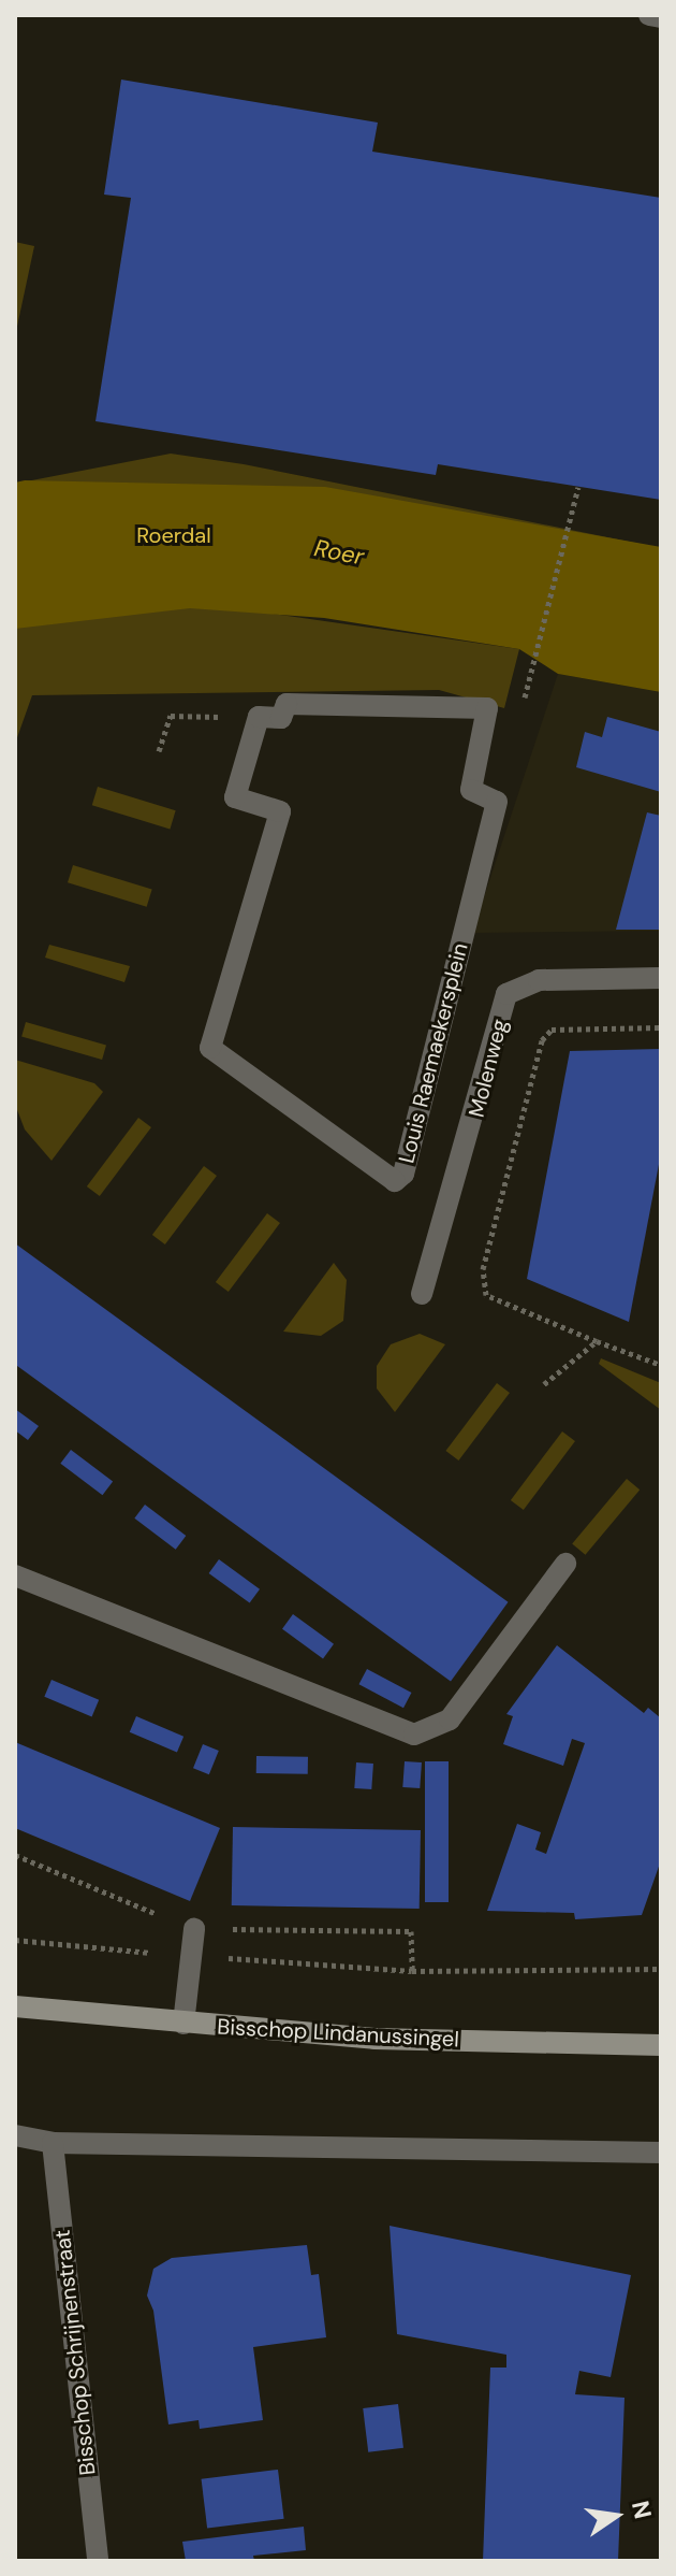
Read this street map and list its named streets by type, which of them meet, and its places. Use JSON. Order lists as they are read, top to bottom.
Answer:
{
  "streets": {
    "main road": ["Bisschop Lindanussingel"],
    "street": ["Louis Raemaekersplein", "Molenweg", "Bisschop Schrijnenstraat"]
  },
  "water": ["Roer"],
  "parks": ["Roerdal"],
  "north": "right"
}
